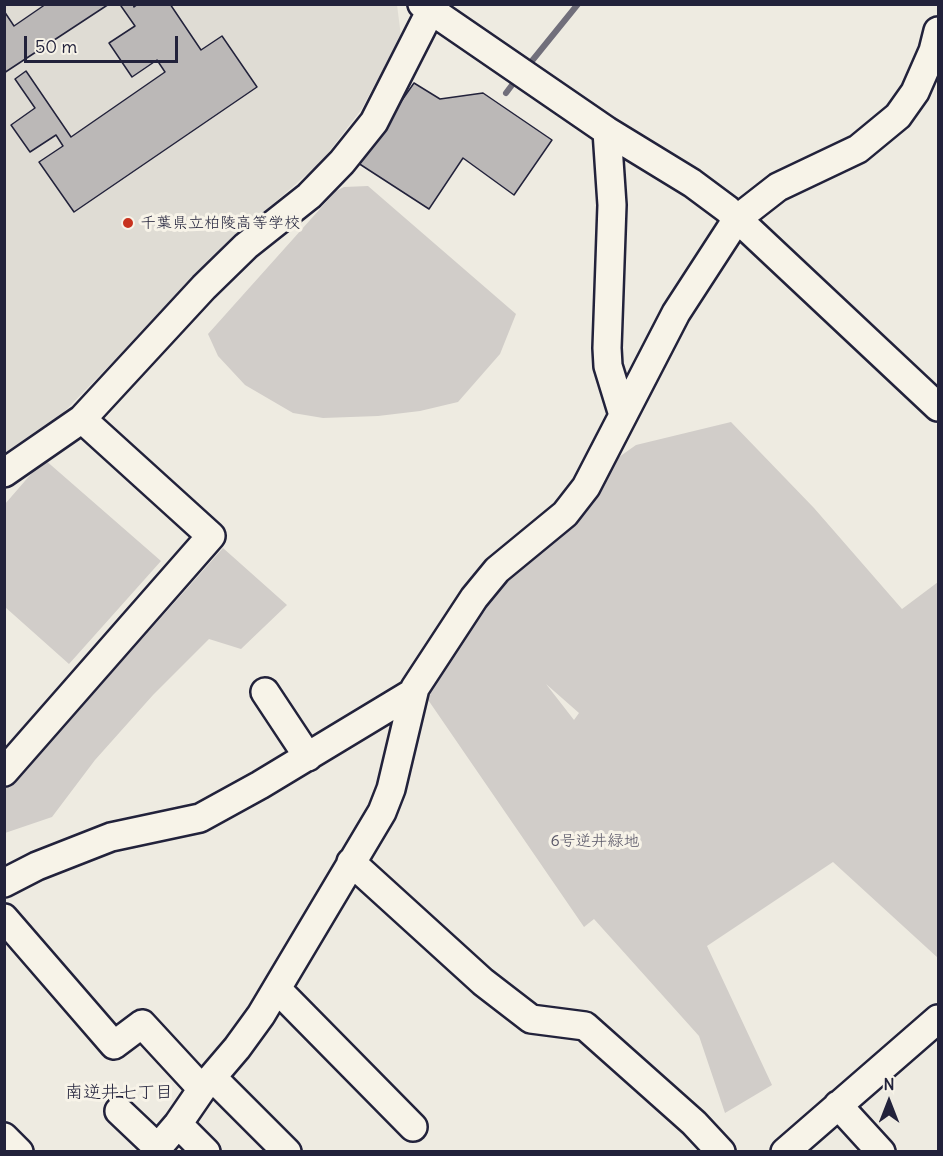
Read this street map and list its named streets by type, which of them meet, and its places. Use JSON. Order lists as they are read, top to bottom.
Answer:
{
  "districts": ["南逆井七丁目"],
  "parks": ["6号逆井緑地"],
  "places": ["千葉県立柏陵高等学校"],
  "scale_bar": "50 m",
  "north": "top"
}
